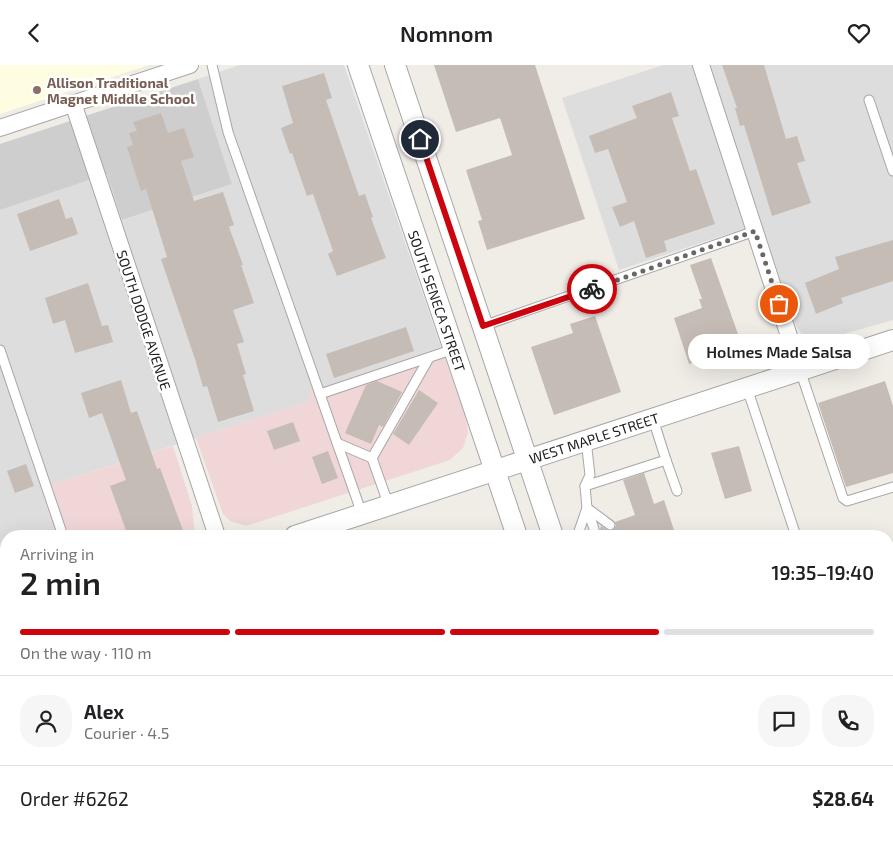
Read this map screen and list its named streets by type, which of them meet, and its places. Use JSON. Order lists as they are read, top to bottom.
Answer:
{
  "streets": {
    "street": ["SOUTH SENECA STREET", "SOUTH DODGE AVENUE", "WEST MAPLE STREET"]
  },
  "crossings": [
    ["SOUTH SENECA STREET", "WEST MAPLE STREET"]
  ],
  "places": ["Allison Traditional Magnet Middle School", "Holmes Made Salsa"],
  "page": {
    "header": "Nomnom",
    "bubble": "Holmes Made Salsa",
    "heading": ["2 min", "Arriving in", "19:35–19:40"],
    "panel": [
      "Alex",
      "Courier · 4.5",
      "Order #6262",
      "$28.64"
    ],
    "bar": "On the way · 110 m"
  }
}
